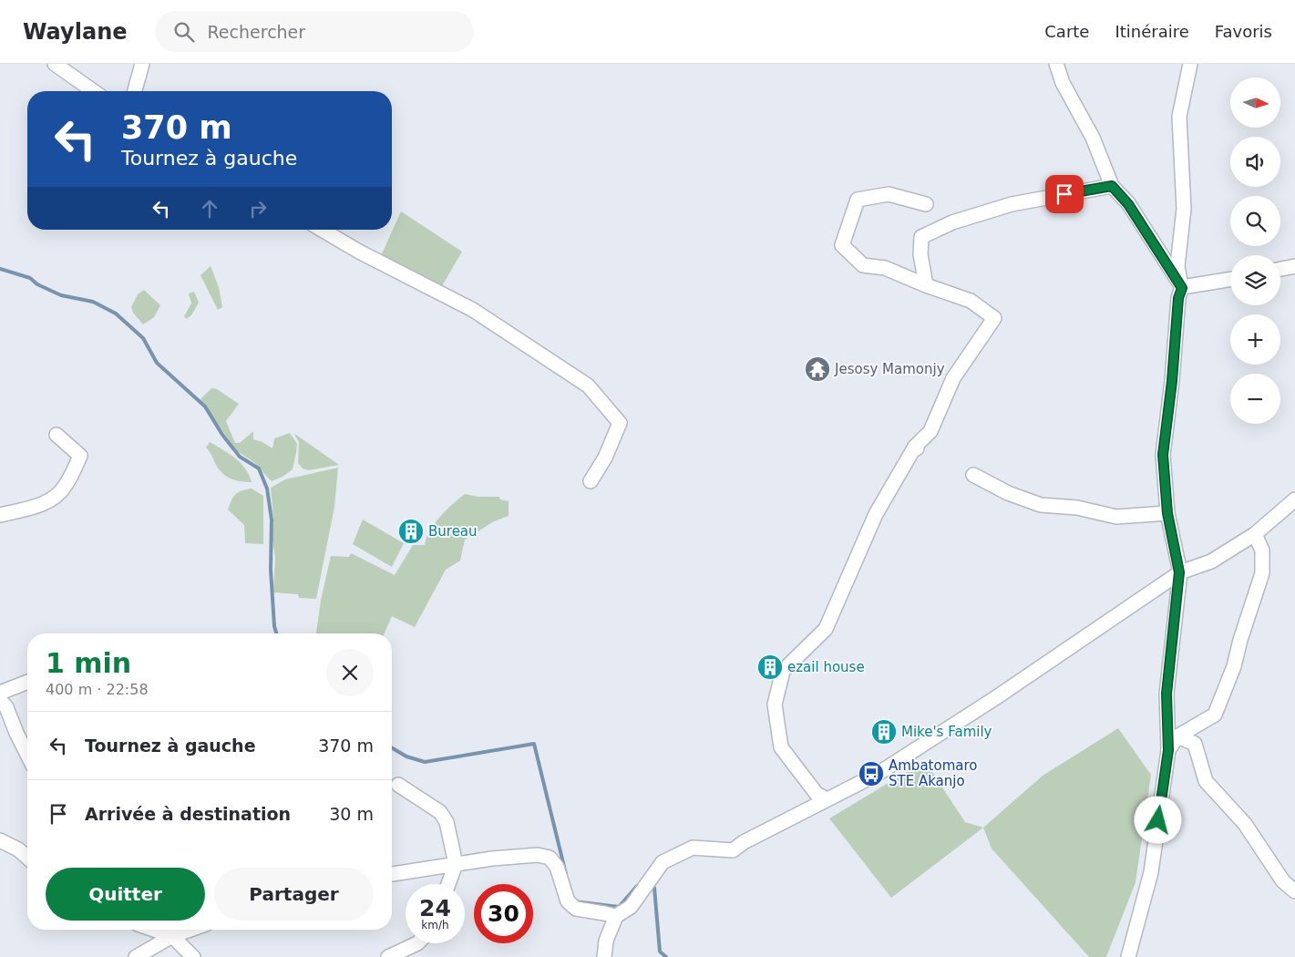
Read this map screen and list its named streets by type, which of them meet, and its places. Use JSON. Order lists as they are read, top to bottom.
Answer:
{
  "places": {
    "temple": ["Jesosy Mamonjy"],
    "building": ["Bureau", "ezail house", "Mike's Family"],
    "bus stop": ["Ambatomaro STE Akanjo"]
  },
  "north": "right",
  "page": {
    "header": "Waylane",
    "search": "Rechercher",
    "nav": ["Carte", "Itinéraire", "Favoris"],
    "map_buttons": ["+", "−"],
    "turn": ["370 m", "Tournez à gauche"],
    "heading": ["1 min", "400 m · 22:58"],
    "list": [
      {
        "name": "Tournez à gauche",
        "value": "370 m"
      },
      {
        "name": "Arrivée à destination",
        "value": "30 m"
      }
    ],
    "buttons": ["Quitter", "Partager"],
    "speed": "24 km/h",
    "limit": "30"
  }
}
